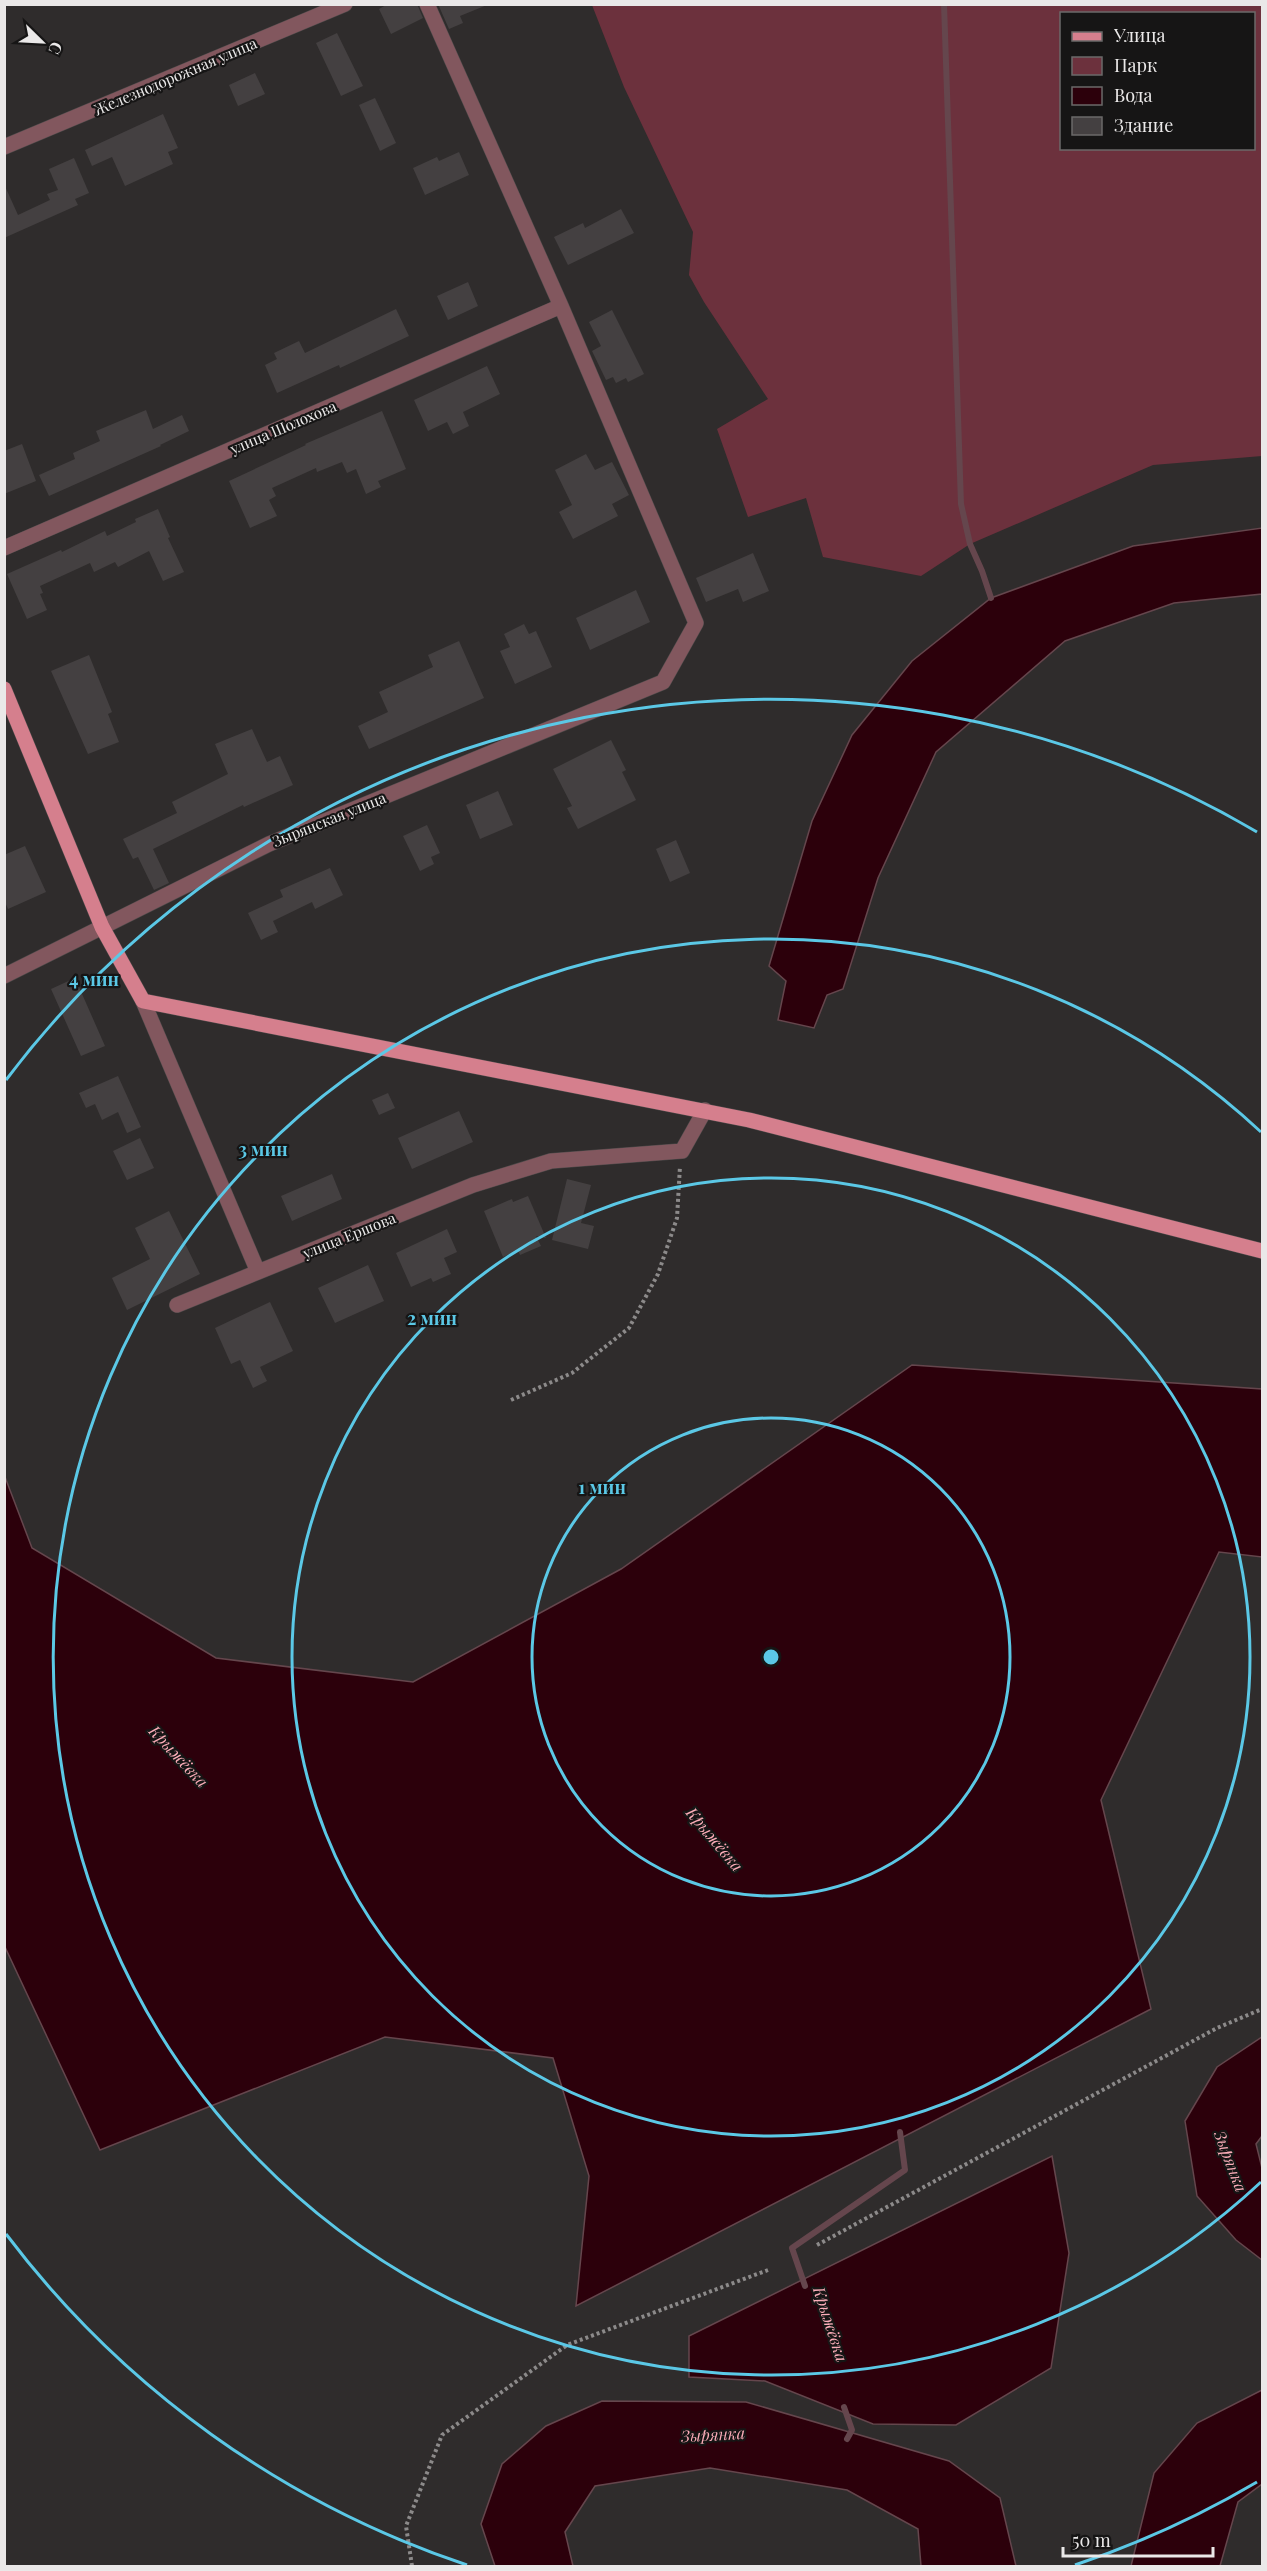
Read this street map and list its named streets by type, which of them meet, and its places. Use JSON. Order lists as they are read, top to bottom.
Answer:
{
  "streets": {
    "street": [
      "Железнодорожная улица",
      "улица Шолохова",
      "Зырянская улица",
      "улица Ершова"
    ]
  },
  "crossings": [
    ["улица Шолохова", "Зырянская улица"]
  ],
  "water": ["Крыжёвка", "Зырянка"],
  "legend": [
    "Улица",
    "Парк",
    "Вода",
    "Здание"
  ],
  "scale_bar": "50 m",
  "north": "bottom right",
  "rings": [
    "4 мин",
    "3 мин",
    "2 мин",
    "1 мин"
  ]
}
